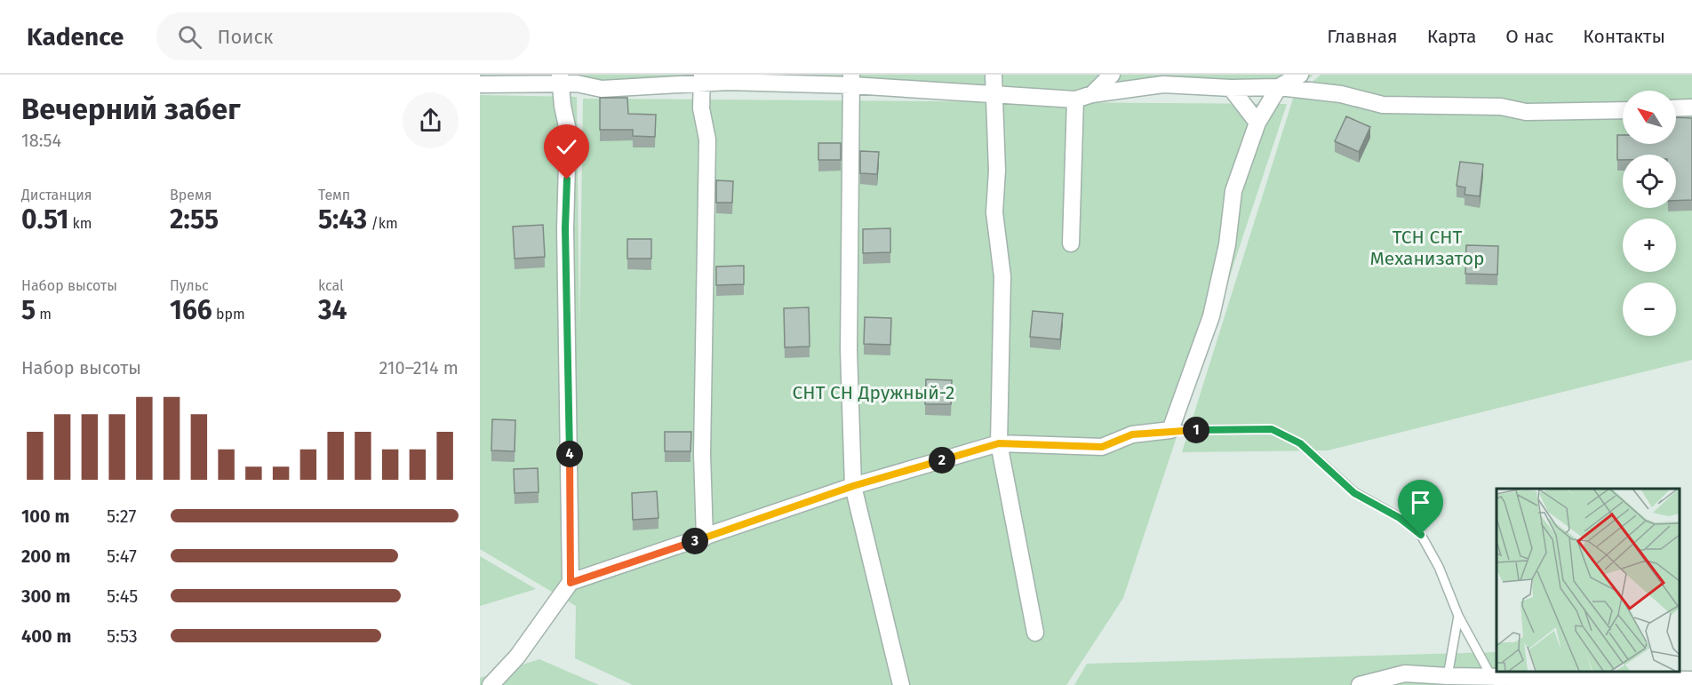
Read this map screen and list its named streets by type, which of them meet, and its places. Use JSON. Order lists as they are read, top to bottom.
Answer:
{
  "parks": ["ТСН СНТ Механизатор", "СНТ СН Дружный-2"],
  "north": "top left",
  "page": {
    "header": "Kadence",
    "search": "Поиск",
    "nav": [
      "Главная",
      "Карта",
      "О нас",
      "Контакты"
    ],
    "heading": ["Вечерний забег", "18:54"],
    "map_buttons": ["+", "−"],
    "stats": [
      ["Дистанция", "0.51 km"],
      ["Время", "2:55"],
      ["Темп", "5:43 /km"],
      ["Набор высоты", "5 m"],
      ["Пульс", "166 bpm"],
      ["kcal", "34"]
    ],
    "chart": ["Набор высоты", "210–214 m"],
    "pins": [
      "1",
      "4",
      "2",
      "3"
    ],
    "list": [
      {
        "name": "100 m",
        "note": "5:27"
      },
      {
        "name": "200 m",
        "note": "5:47"
      },
      {
        "name": "300 m",
        "note": "5:45"
      },
      {
        "name": "400 m",
        "note": "5:53"
      }
    ]
  }
}
